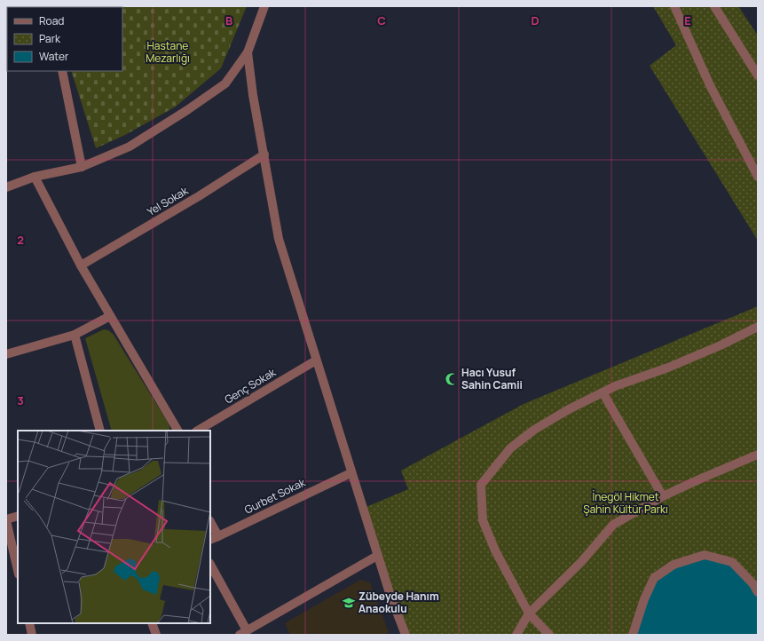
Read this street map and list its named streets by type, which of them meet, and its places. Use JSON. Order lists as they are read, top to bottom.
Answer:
{
  "streets": {
    "street": ["Yel Sokak", "Genç Sokak", "Gurbet Sokak"]
  },
  "parks": ["Hastane Mezarlığı", "İnegöl Hikmet Şahin Kültür Parkı"],
  "places": {
    "mosque": ["Hacı Yusuf Sahin Camii"],
    "school or university": ["Zübeyde Hanım Anaokulu"]
  },
  "legend": ["Road", "Park", "Water"],
  "grid": {
    "columns": [
      "B",
      "C",
      "D",
      "E"
    ],
    "rows": ["2", "3"]
  }
}
